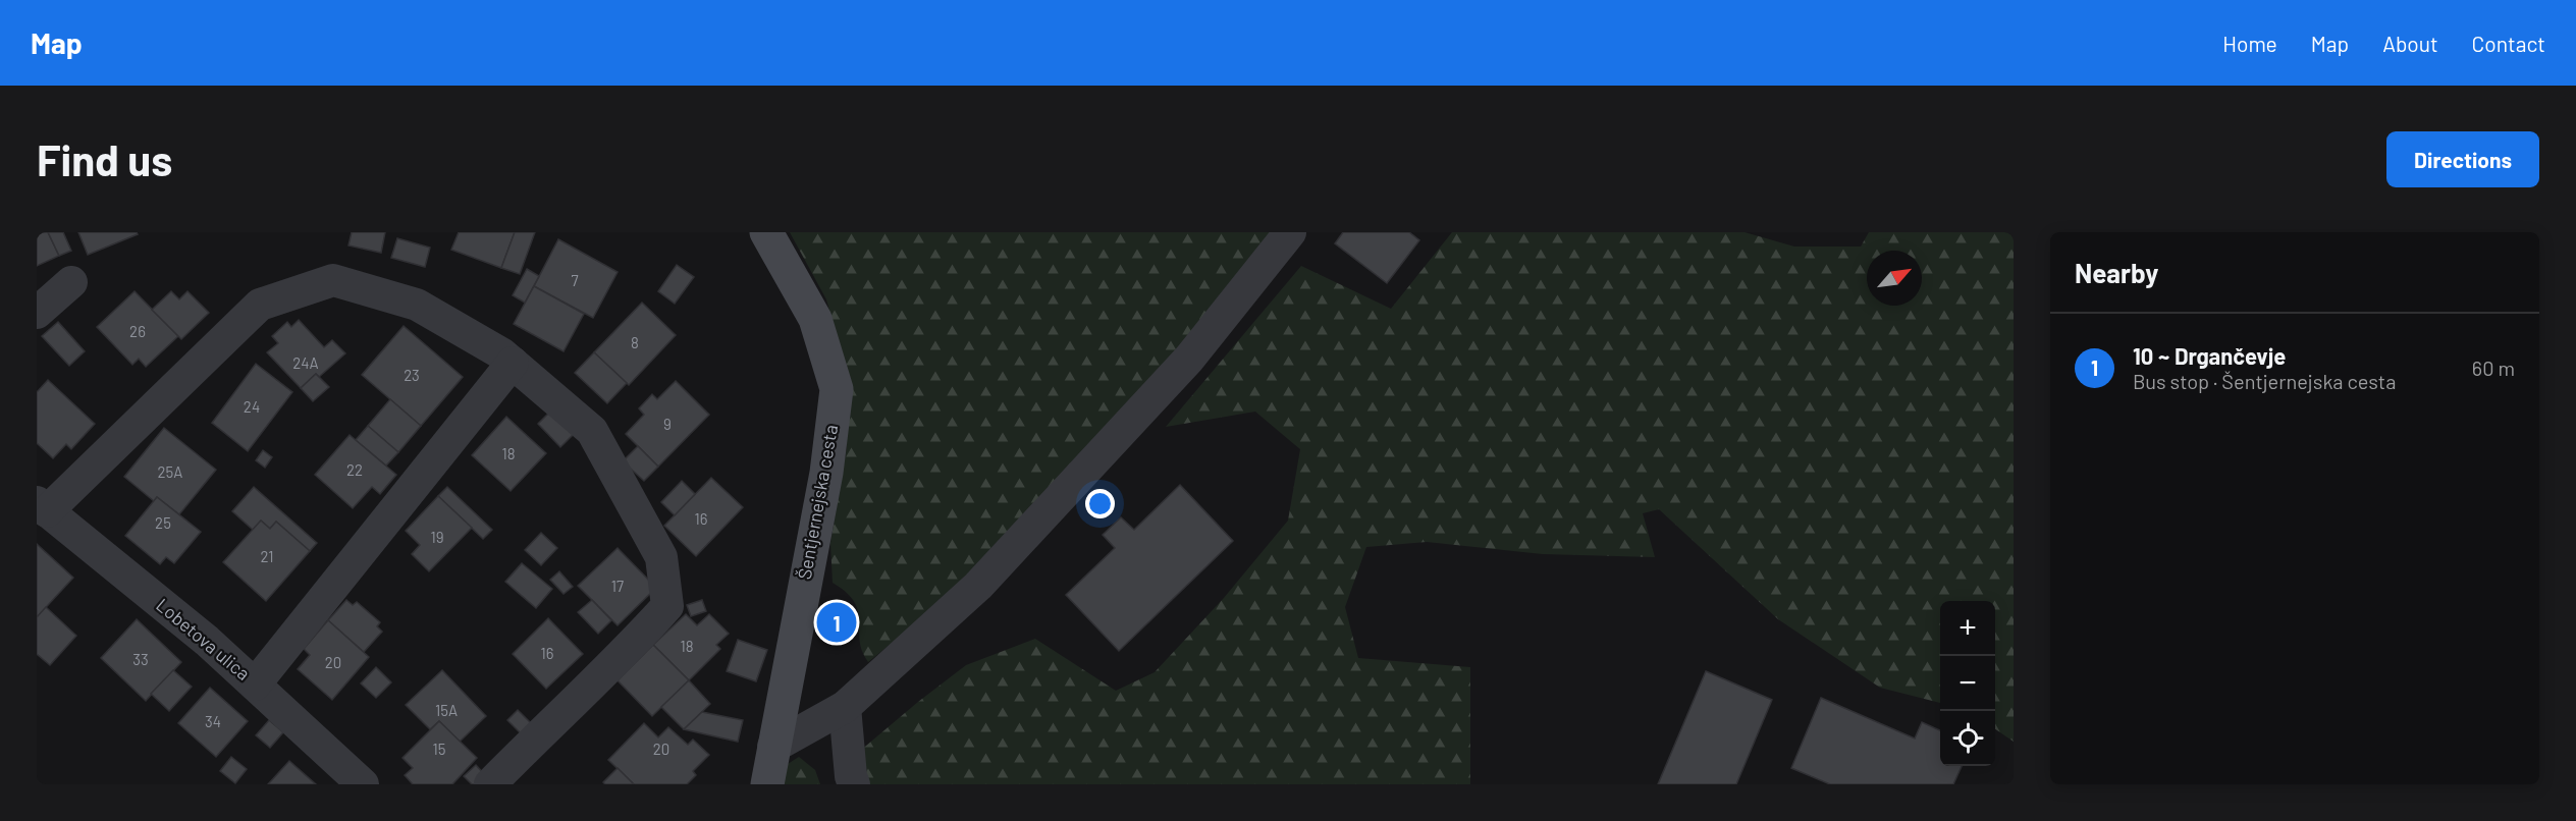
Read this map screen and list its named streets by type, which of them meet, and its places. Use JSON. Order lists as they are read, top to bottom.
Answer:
{
  "streets": {
    "main road": ["Šentjernejska cesta"],
    "street": ["Lobetova ulica"]
  },
  "house_numbers": [
    "7",
    "26",
    "8",
    "24A",
    "23",
    "24",
    "9",
    "18",
    "22",
    "25A",
    "16",
    "25",
    "19",
    "21",
    "17",
    "18",
    "16",
    "33",
    "20",
    "15A",
    "34",
    "15",
    "20"
  ],
  "north": "top right",
  "page": {
    "header": "Map",
    "nav": [
      "Home",
      "Map",
      "About",
      "Contact"
    ],
    "buttons": "Directions",
    "title": "Find us",
    "heading": "Nearby",
    "list": [
      {
        "mark": "1",
        "name": "10 ~ Drgančevje",
        "note": "Bus stop · Šentjernejska cesta",
        "value": "60 m"
      }
    ],
    "pins": "1",
    "map_buttons": ["+", "−"]
  }
}
